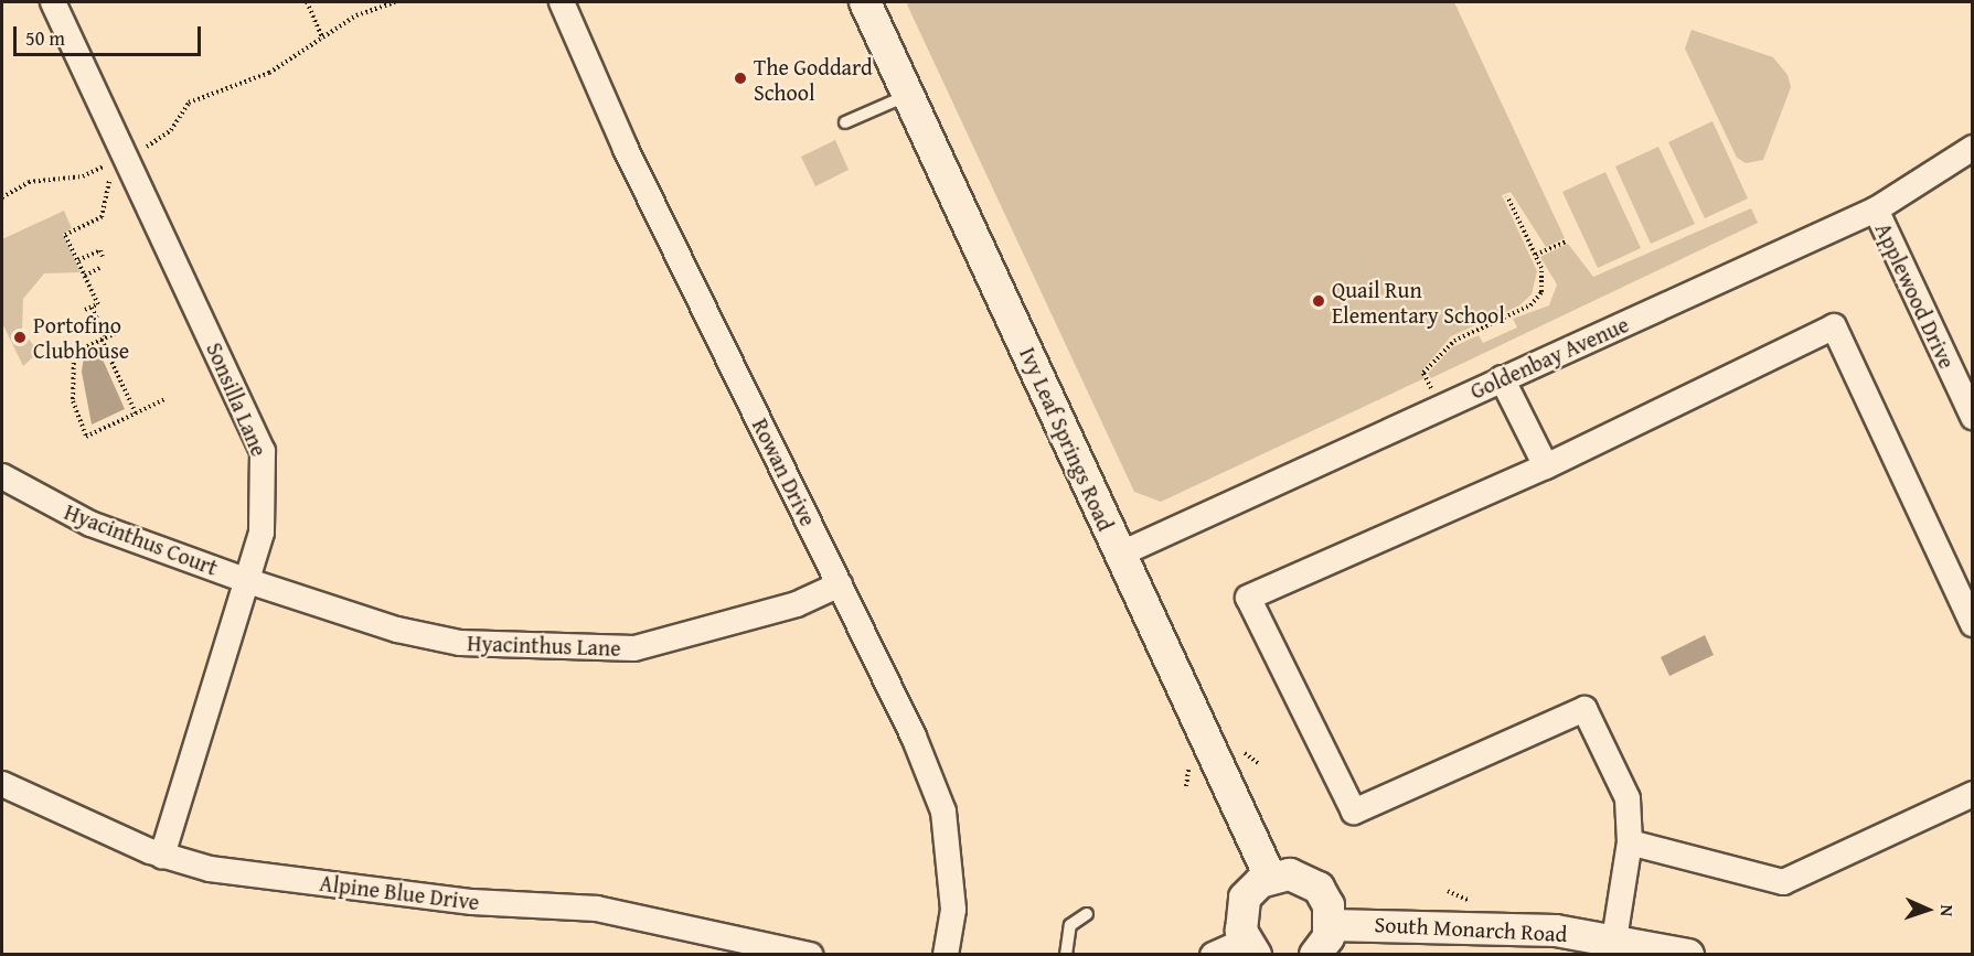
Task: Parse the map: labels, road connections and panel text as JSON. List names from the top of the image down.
{
  "streets": {
    "street": [
      "Applewood Drive",
      "Goldenbay Avenue",
      "Sonsilla Lane",
      "Ivy Leaf Springs Road",
      "Rowan Drive",
      "Hyacinthus Court",
      "Hyacinthus Lane",
      "Alpine Blue Drive",
      "South Monarch Road"
    ]
  },
  "crossings": [
    ["Applewood Drive", "Goldenbay Avenue"],
    ["Goldenbay Avenue", "Ivy Leaf Springs Road"],
    ["Sonsilla Lane", "Hyacinthus Court"],
    ["Sonsilla Lane", "Hyacinthus Lane"],
    ["Sonsilla Lane", "Alpine Blue Drive"],
    ["Rowan Drive", "Hyacinthus Lane"],
    ["Hyacinthus Court", "Hyacinthus Lane"]
  ],
  "places": ["The Goddard School", "Quail Run Elementary School", "Portofino Clubhouse"],
  "scale_bar": "50 m",
  "north": "right"
}
